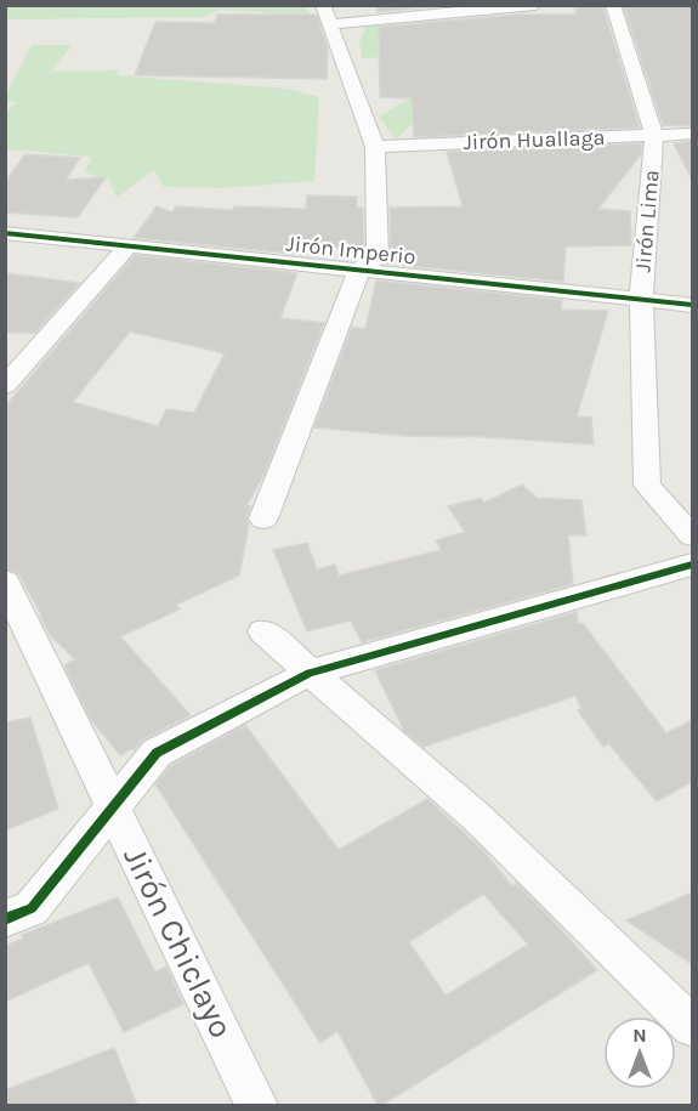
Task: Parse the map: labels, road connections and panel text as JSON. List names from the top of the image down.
{
  "streets": {
    "street": [
      "Jirón Huallaga",
      "Jirón Lima",
      "Jirón Imperio",
      "Jirón Chiclayo"
    ]
  },
  "crossings": [
    ["Jirón Huallaga", "Jirón Lima"],
    ["Jirón Lima", "Jirón Imperio"]
  ],
  "north": "top"
}
